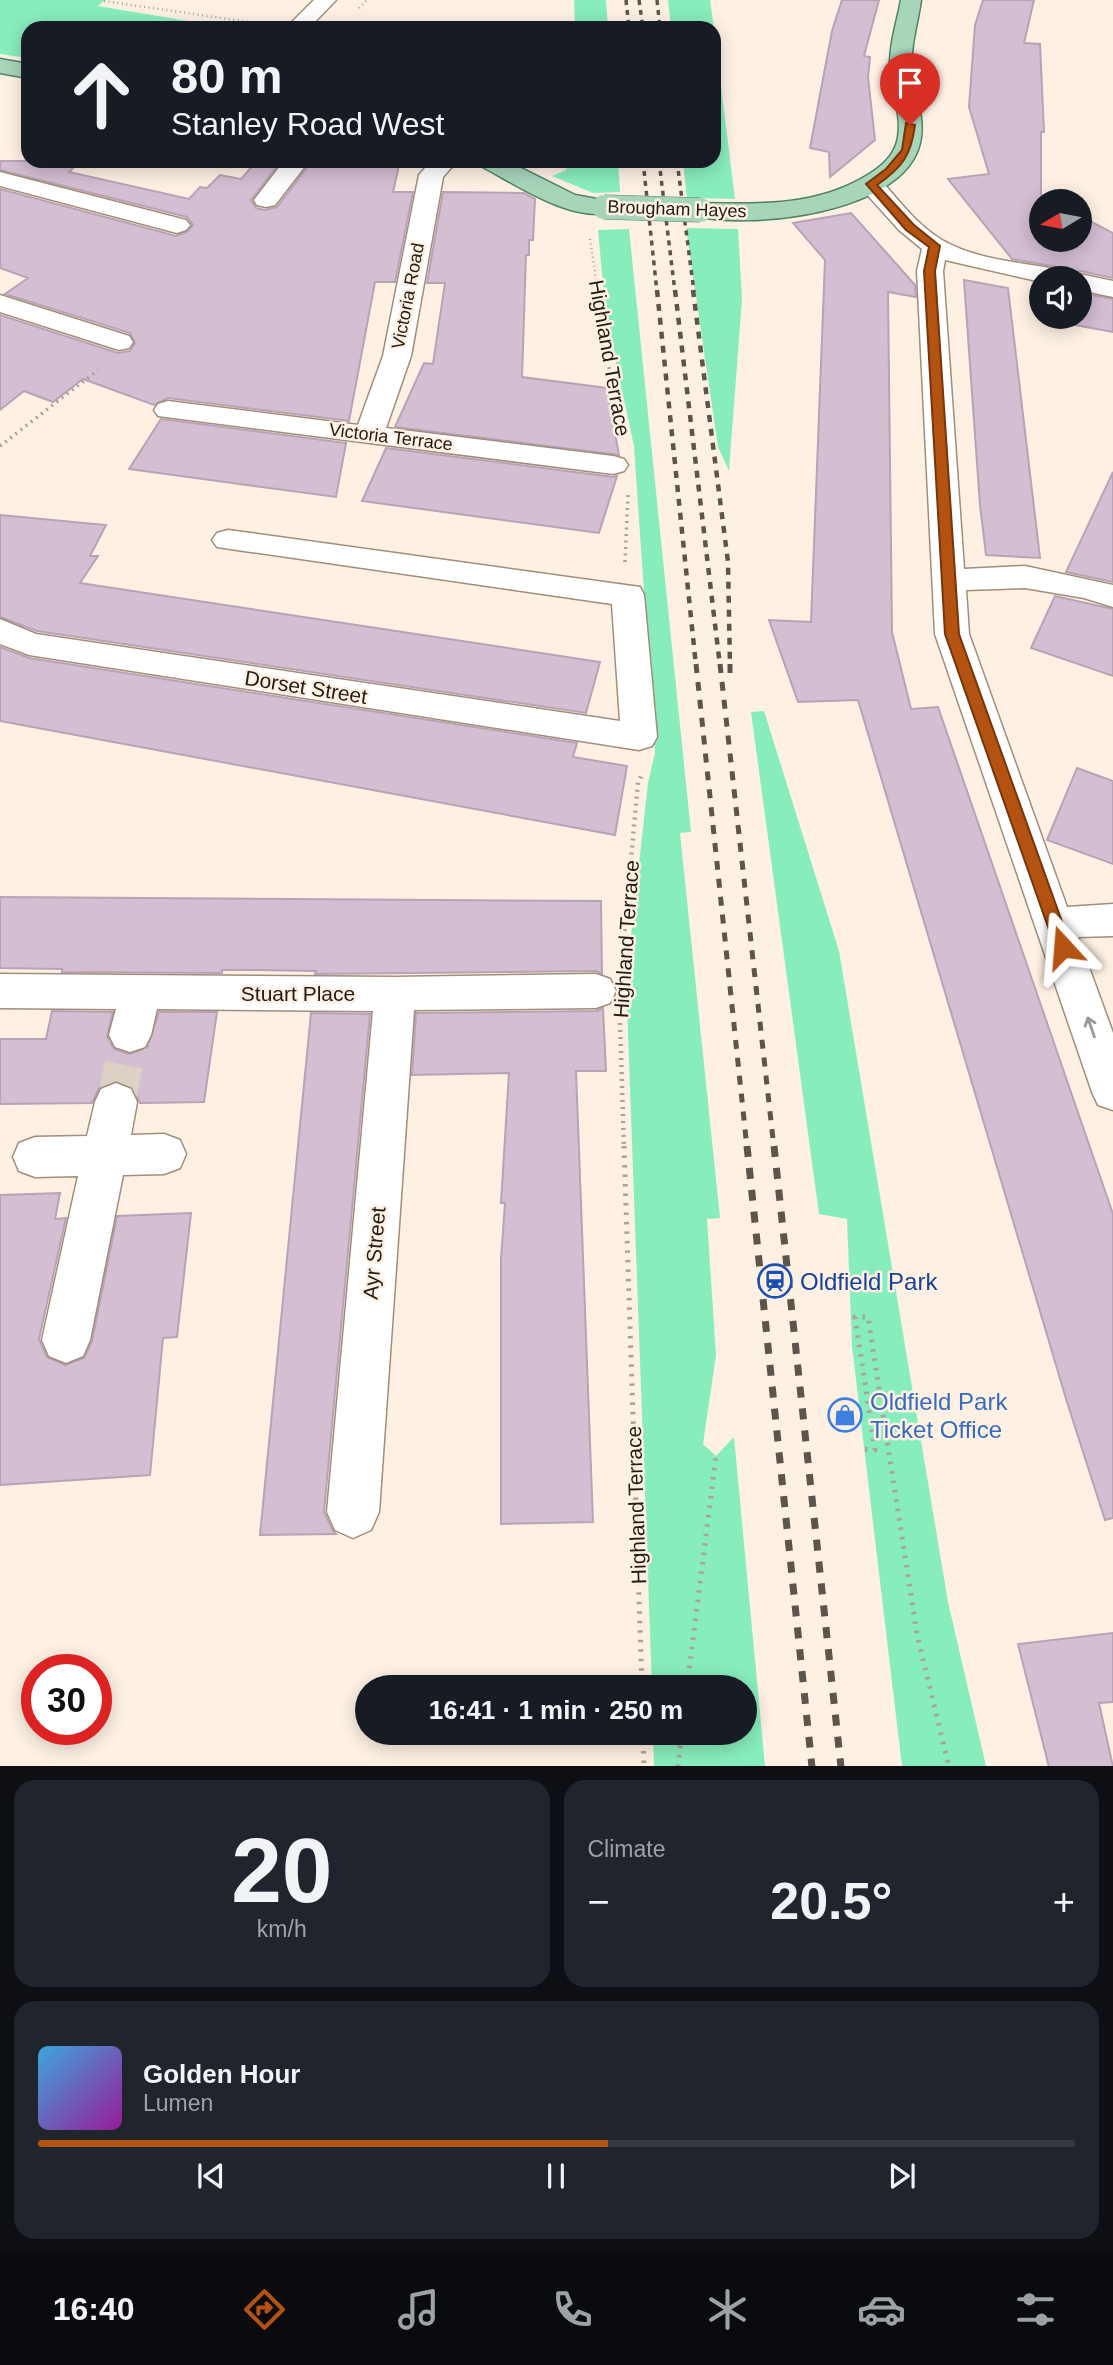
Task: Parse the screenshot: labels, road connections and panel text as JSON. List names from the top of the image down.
{
  "streets": {
    "main road": ["Brougham Hayes"],
    "street": [
      "Victoria Road",
      "Victoria Terrace",
      "Dorset Street",
      "Stuart Place",
      "Ayr Street"
    ],
    "path": ["Highland Terrace"]
  },
  "crossings": [
    ["Victoria Road", "Victoria Terrace"],
    ["Highland Terrace", "Victoria Terrace"],
    ["Highland Terrace", "Dorset Street"],
    ["Highland Terrace", "Stuart Place"],
    ["Stuart Place", "Ayr Street"]
  ],
  "places": {
    "station": ["Oldfield Park"],
    "shop": ["Oldfield Park Ticket Office"]
  },
  "north": "left",
  "page": {
    "turn": ["80 m", "Stanley Road West"],
    "limit": "30",
    "trip": "16:41 · 1 min · 250 m",
    "tile": [
      ["20", "km/h"],
      "Climate"
    ],
    "heat": ["−", "20.5°", "+"],
    "song": ["Golden Hour", "Lumen"],
    "tabs": "16:40"
  }
}
